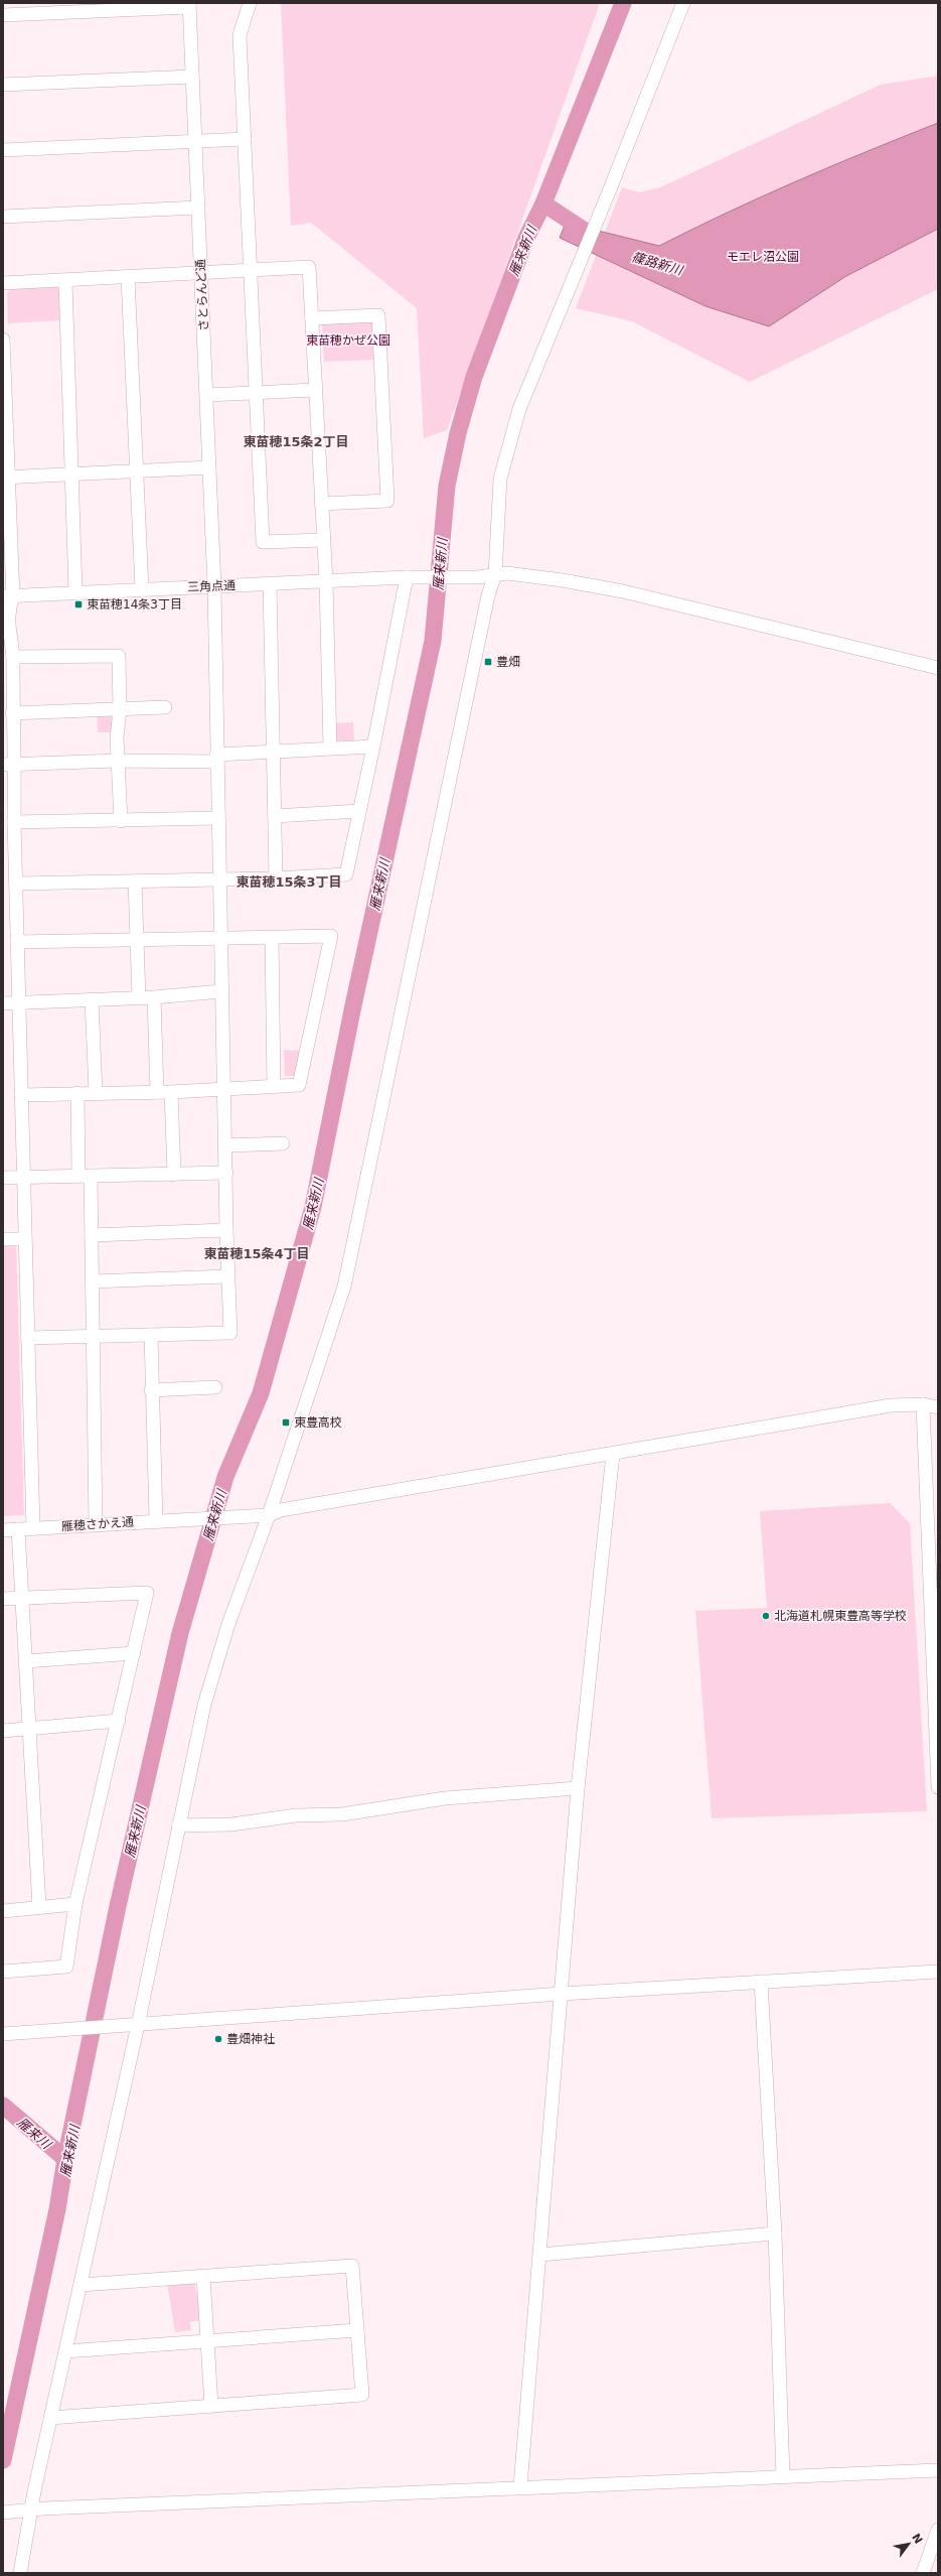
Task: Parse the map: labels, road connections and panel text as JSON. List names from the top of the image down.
{
  "streets": {
    "street": ["さとらんど通", "三角点通", "雁穂さかえ通"]
  },
  "crossings": [
    ["さとらんど通", "三角点通"]
  ],
  "districts": ["東苗穂15条2丁目", "東苗穂15条3丁目", "東苗穂15条4丁目"],
  "water": ["雁来新川", "篠路新川", "雁来川"],
  "parks": ["モエレ沼公園", "東苗穂かぜ公園"],
  "places": {
    "transit": ["東苗穂14条3丁目", "豊畑", "東豊高校"],
    "other": ["北海道札幌東豊高等学校", "豊畑神社"]
  },
  "north": "top right"
}
